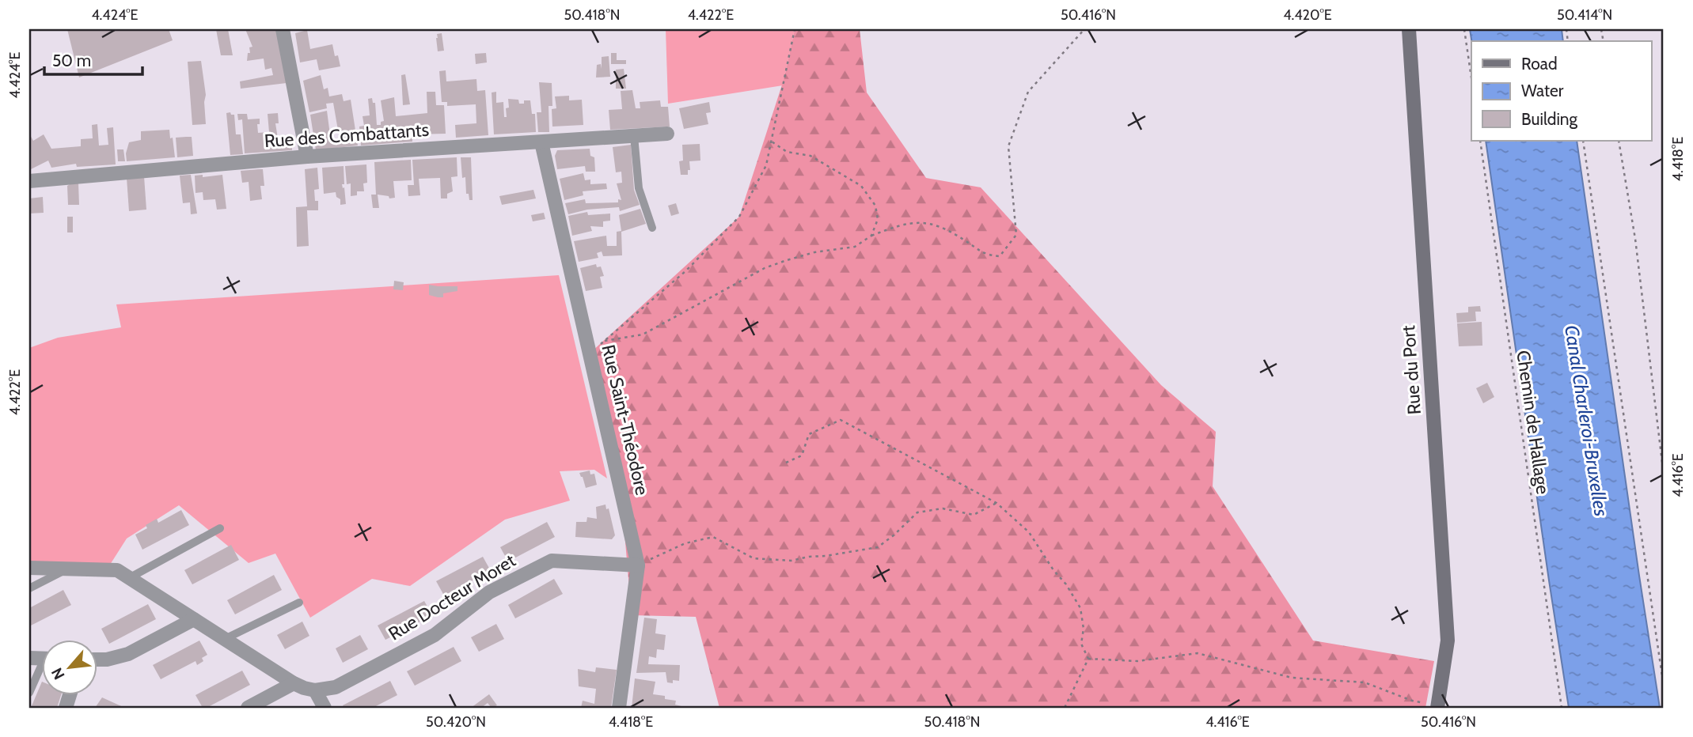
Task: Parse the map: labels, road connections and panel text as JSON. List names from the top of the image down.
{
  "streets": {
    "main road": ["Rue du Port"],
    "street": ["Rue des Combattants", "Rue Saint-Théodore", "Rue Docteur Moret"],
    "path": ["Chemin de Hallage"]
  },
  "crossings": [
    ["Rue des Combattants", "Rue Saint-Théodore"],
    ["Rue Saint-Théodore", "Rue Docteur Moret"]
  ],
  "water": ["Canal Charleroi-Bruxelles"],
  "legend": ["Road", "Water", "Building"],
  "scale_bar": "50 m",
  "north": "bottom left",
  "coordinates": [
    "4.424°E",
    "50.418°N",
    "4.422°E",
    "50.416°N",
    "4.420°E",
    "50.414°N",
    "4.418°E",
    "4.416°E",
    "50.420°N"
  ]
}
